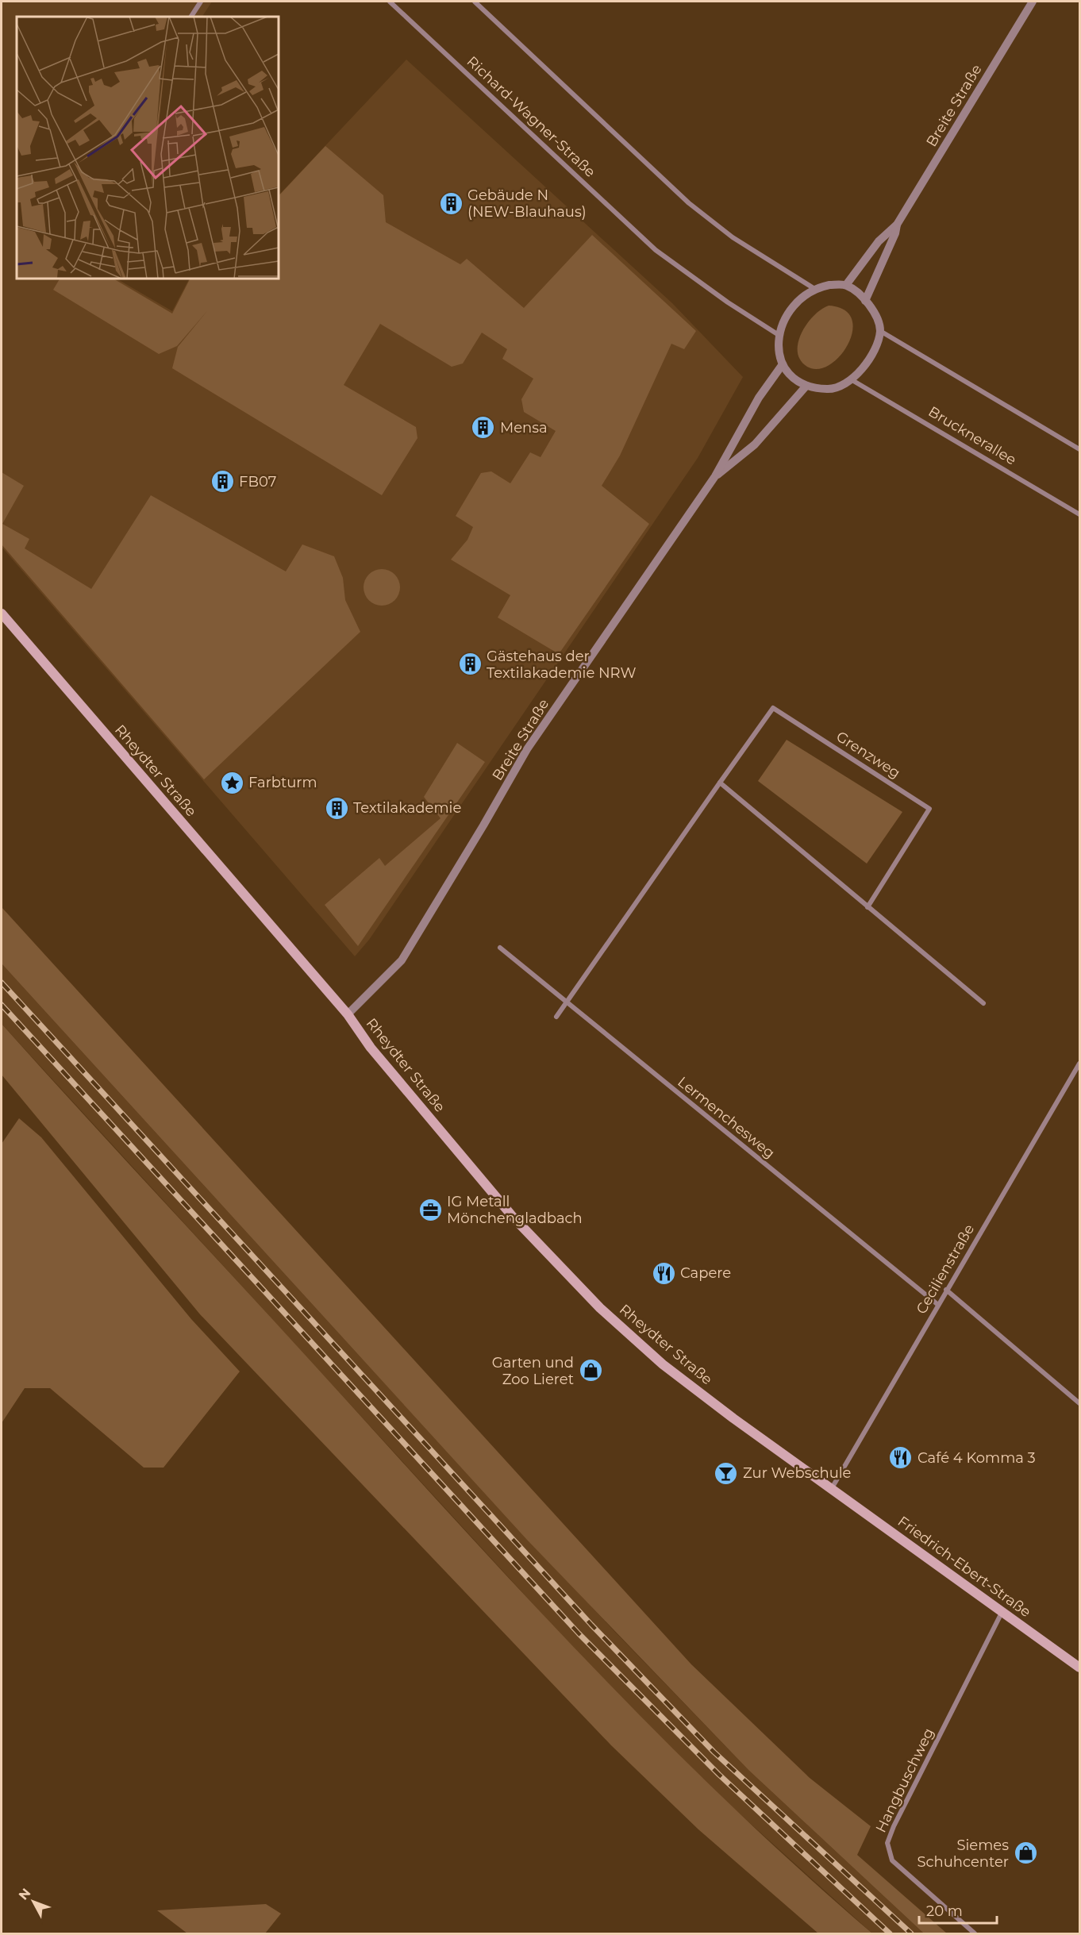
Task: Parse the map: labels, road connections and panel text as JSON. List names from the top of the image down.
{
  "streets": {
    "main road": ["Rheydter Straße", "Friedrich-Ebert-Straße"],
    "street": [
      "Breite Straße",
      "Richard-Wagner-Straße",
      "Brucknerallee",
      "Grenzweg",
      "Lermenchesweg",
      "Cecilienstraße",
      "Hangbuschweg"
    ]
  },
  "crossings": [
    ["Breite Straße", "Richard-Wagner-Straße"],
    ["Breite Straße", "Brucknerallee"],
    ["Breite Straße", "Rheydter Straße"],
    ["Richard-Wagner-Straße", "Brucknerallee"],
    ["Grenzweg", "Lermenchesweg"],
    ["Rheydter Straße", "Cecilienstraße"],
    ["Rheydter Straße", "Friedrich-Ebert-Straße"],
    ["Lermenchesweg", "Cecilienstraße"],
    ["Cecilienstraße", "Friedrich-Ebert-Straße"],
    ["Friedrich-Ebert-Straße", "Hangbuschweg"]
  ],
  "places": {
    "building": [
      "Gebäude N (NEW-Blauhaus)",
      "Mensa",
      "FB07",
      "Gästehaus der Textilakademie NRW",
      "Textilakademie"
    ],
    "place": ["Farbturm"],
    "office": ["IG Metall Mönchengladbach"],
    "restaurant": ["Capere", "Café 4 Komma 3"],
    "shop": ["Garten und Zoo Lieret", "Siemes Schuhcenter"],
    "bar": ["Zur Webschule"]
  },
  "scale_bar": "20 m",
  "north": "top left"
}
